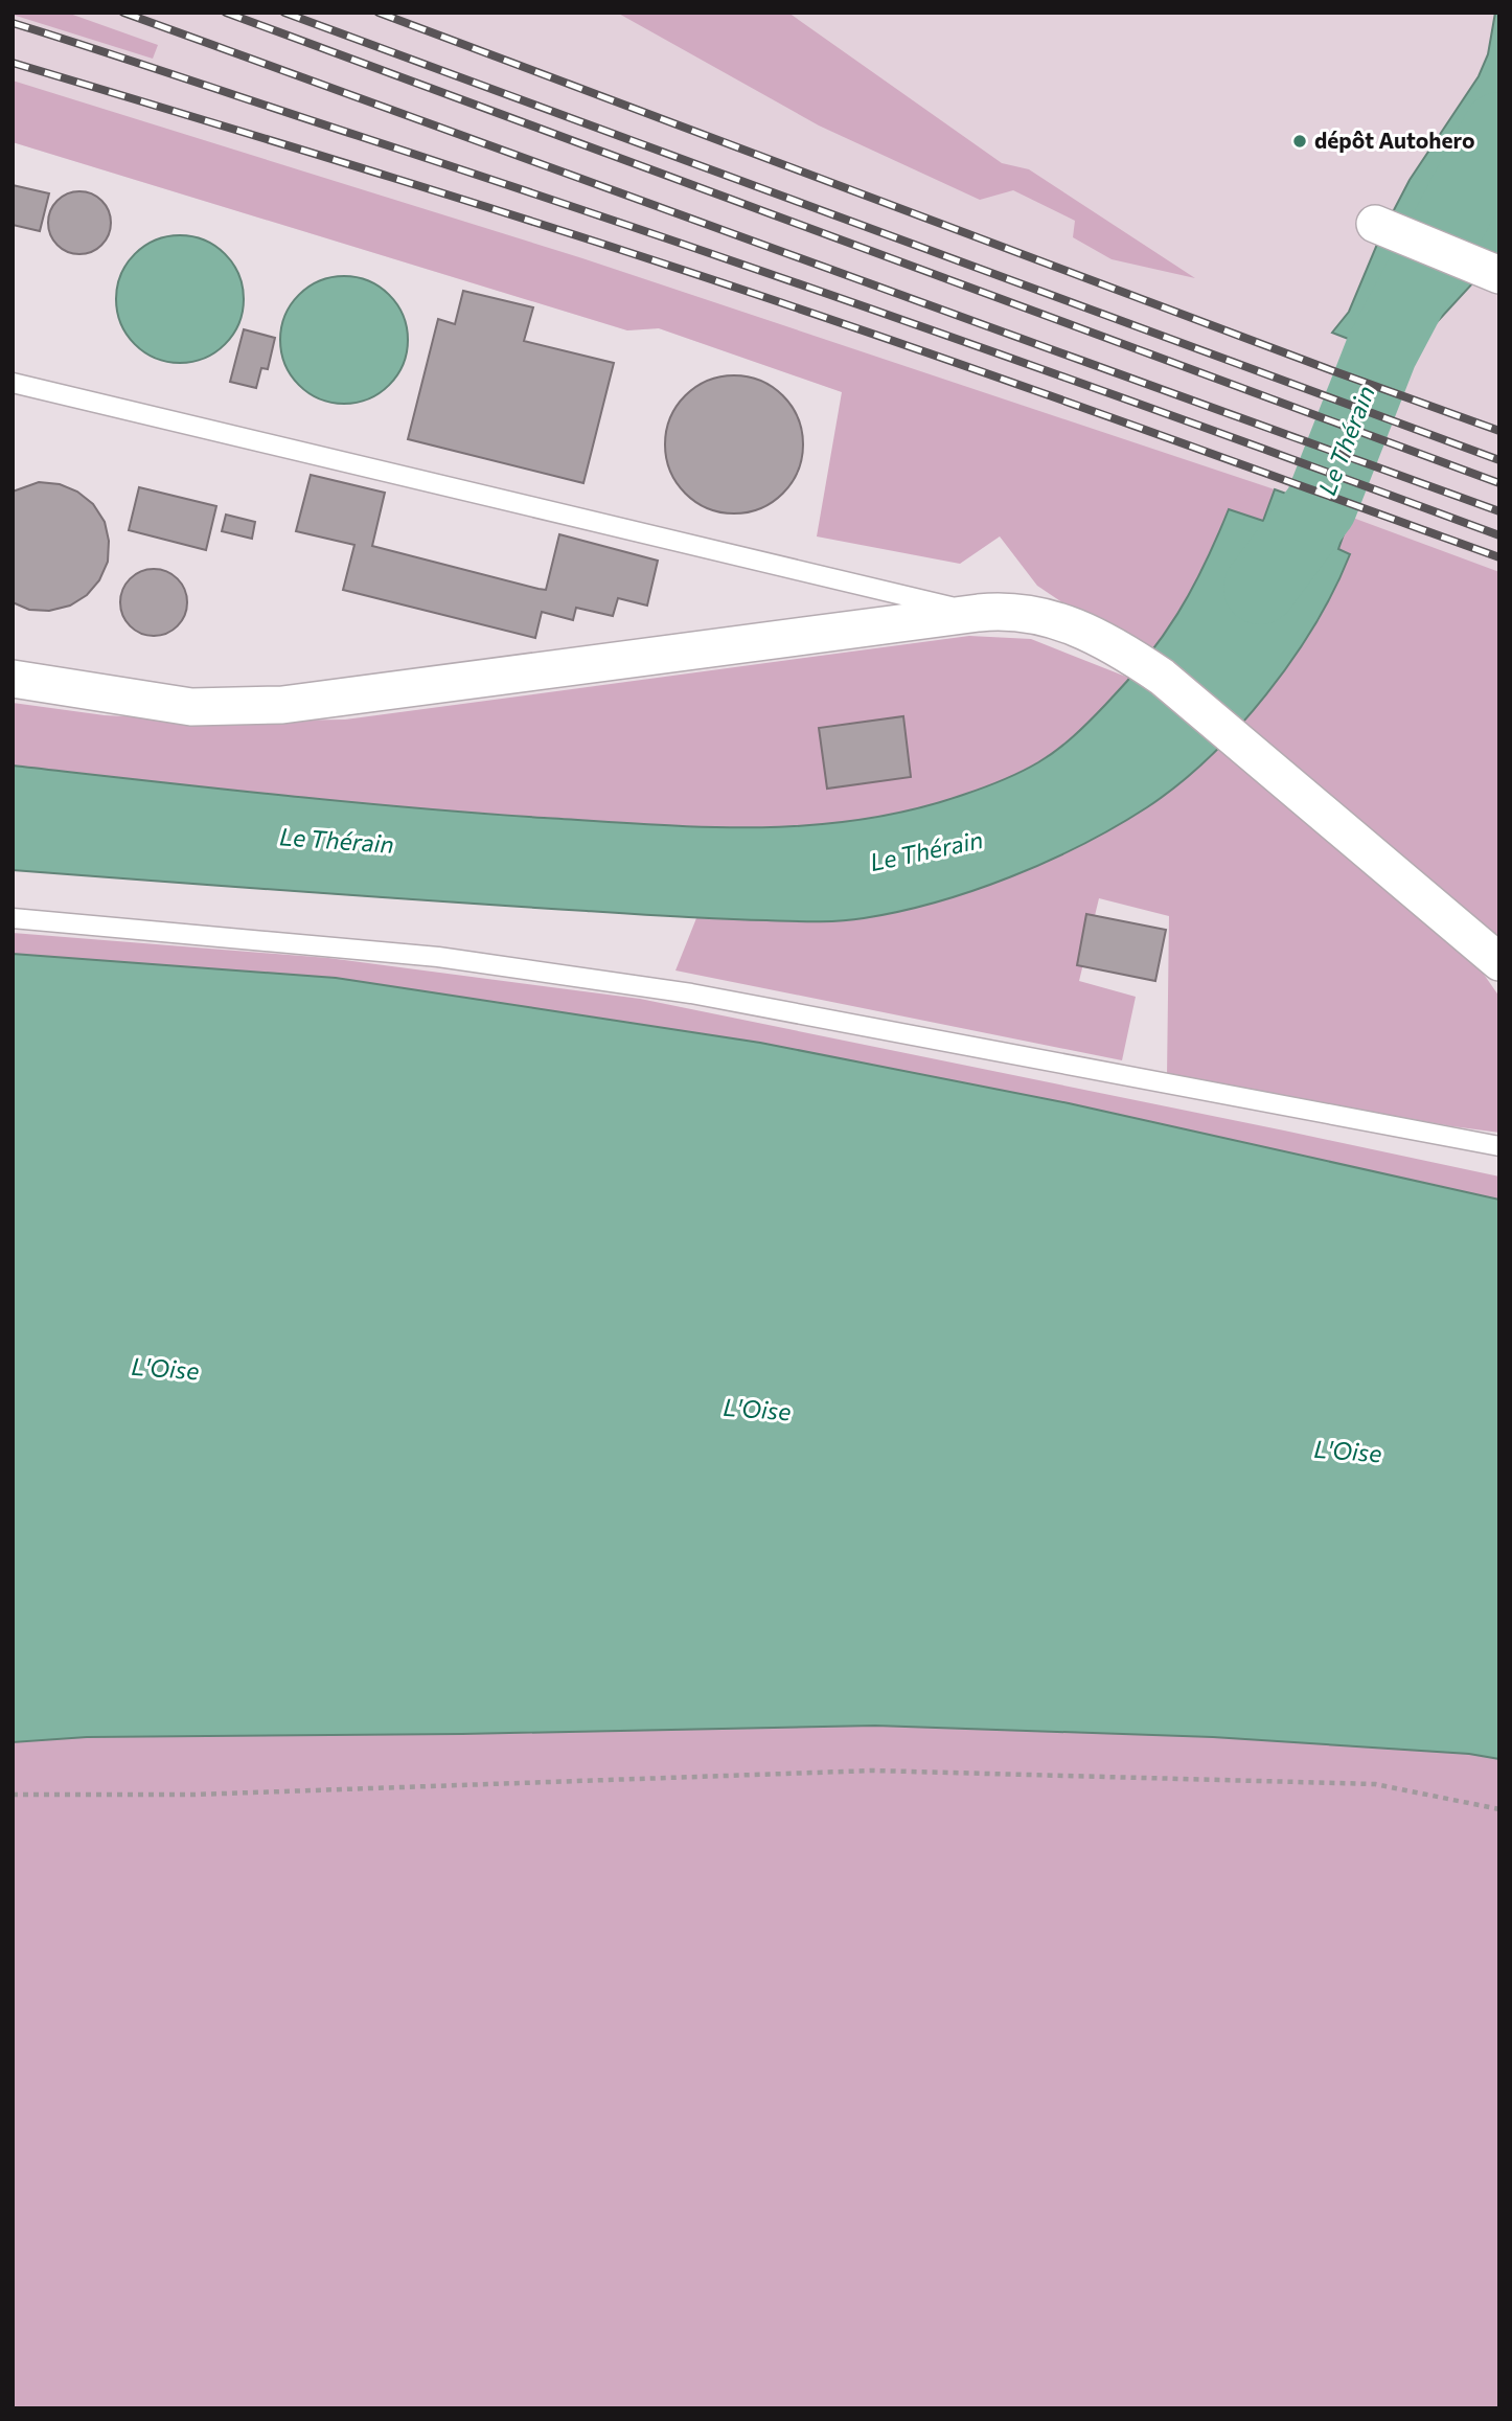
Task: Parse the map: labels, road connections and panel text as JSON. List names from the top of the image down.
{
  "water": ["Le Thérain", "L'Oise"],
  "places": ["dépôt Autohero"]
}
